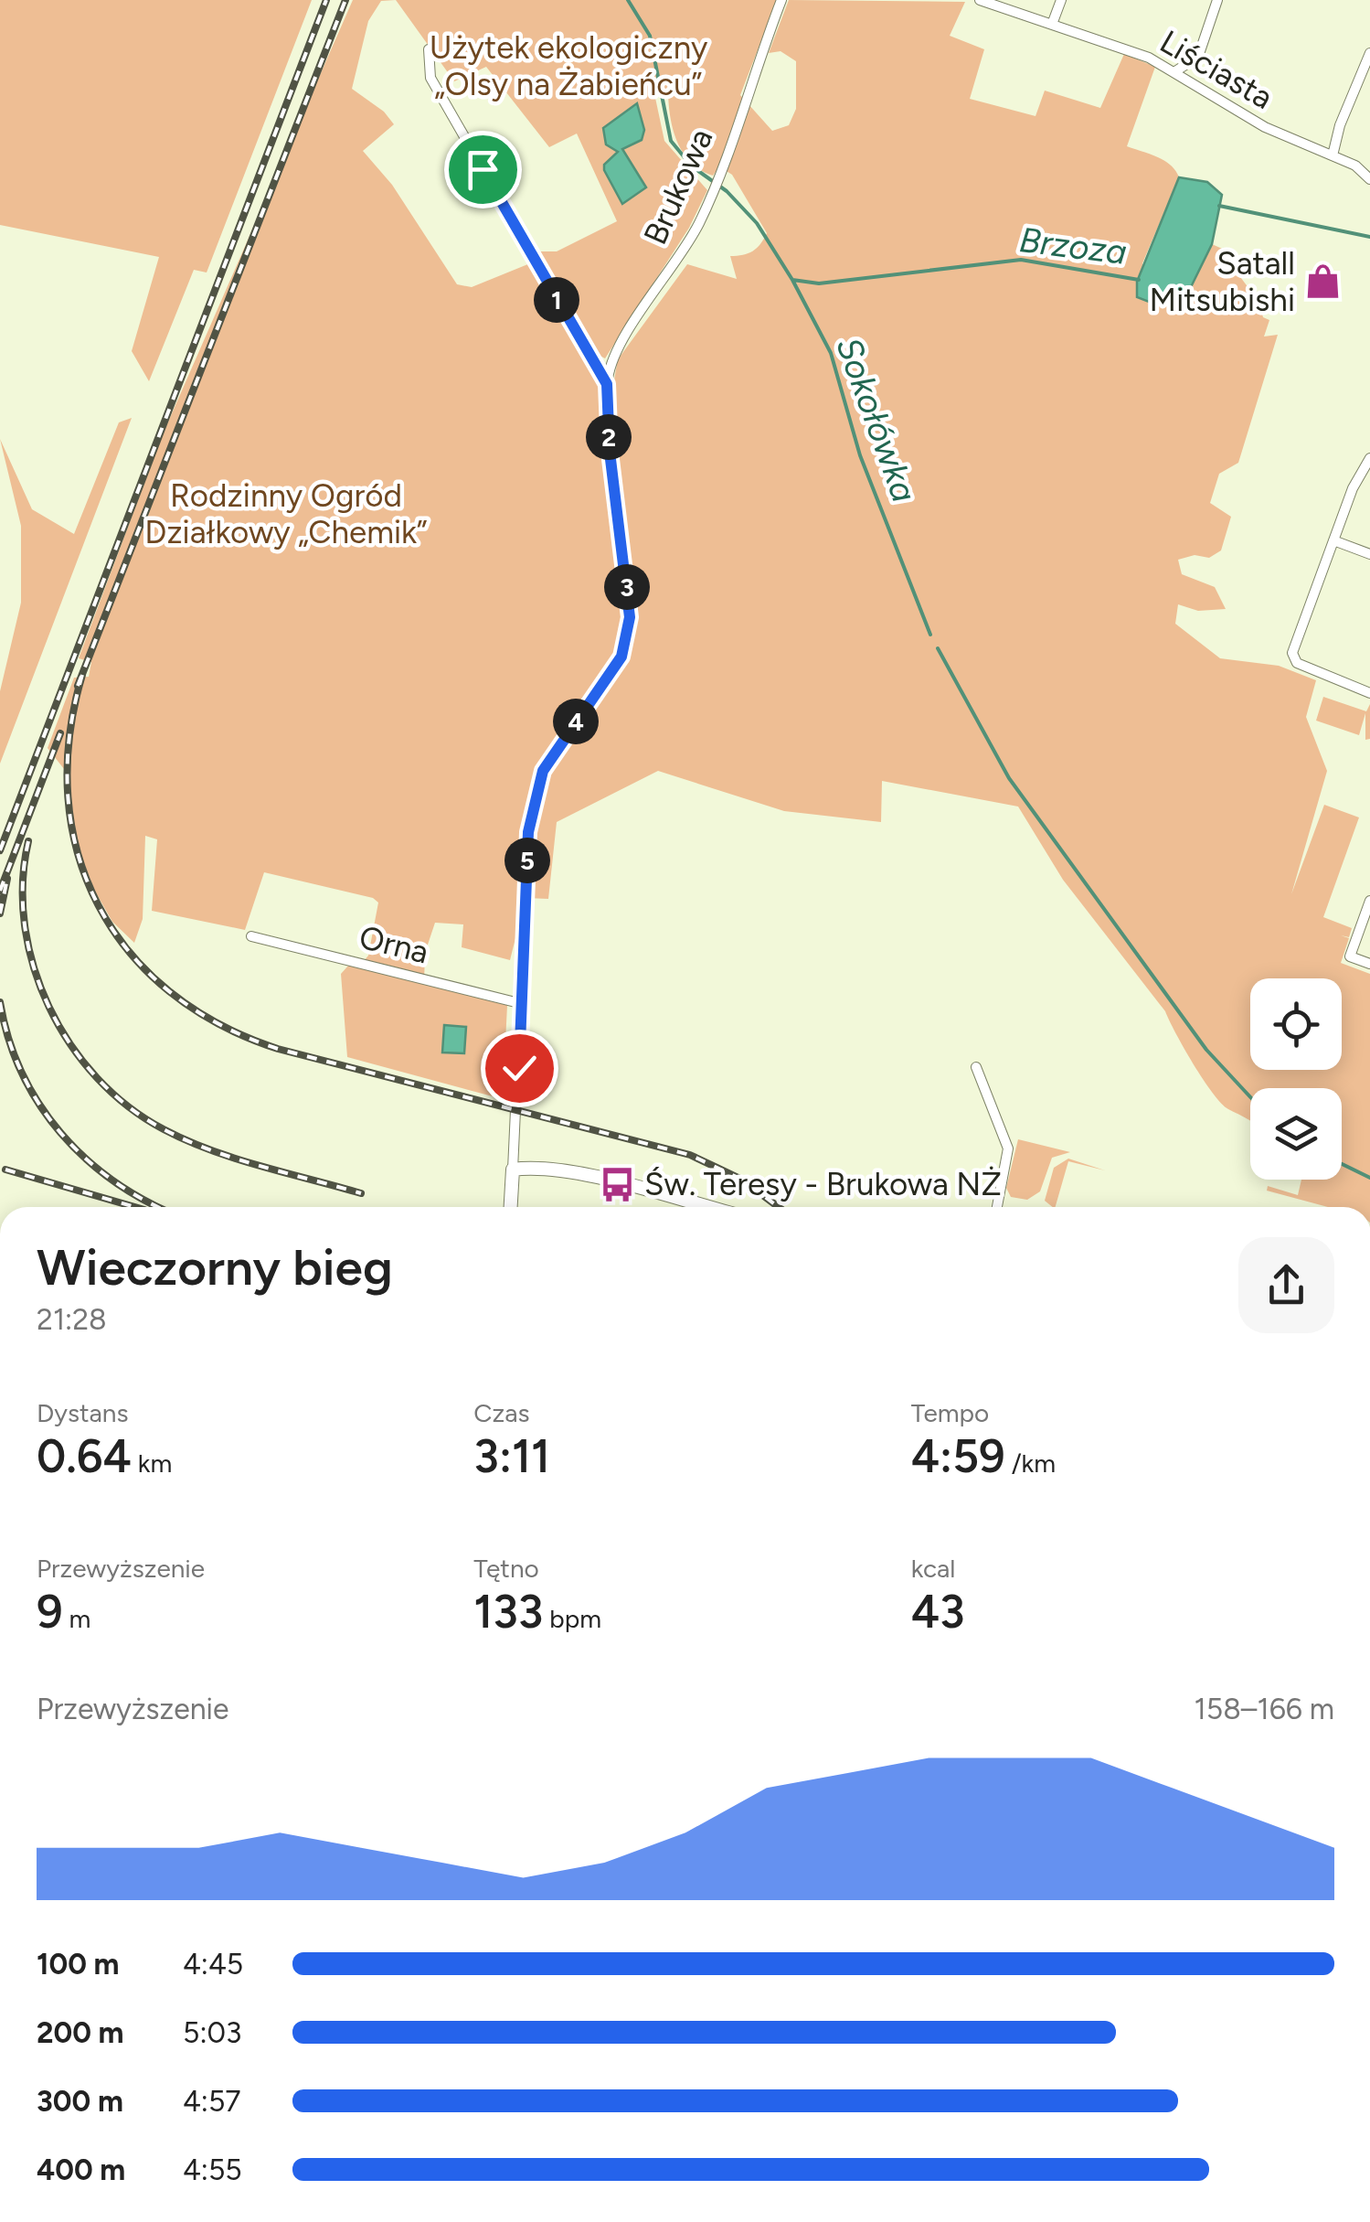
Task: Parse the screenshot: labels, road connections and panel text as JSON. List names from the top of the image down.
{
  "streets": {
    "street": ["Liściasta", "Brukowa", "Orna"]
  },
  "crossings": [
    ["Brukowa", "Orna"]
  ],
  "water": ["Brzoza", "Sokołówka"],
  "parks": ["Użytek ekologiczny „Olsy na Żabieńcu”", "Rodzinny Ogród Działkowy „Chemik”"],
  "places": {
    "shop": ["Satall Mitsubishi"],
    "bus stop": ["Św. Teresy - Brukowa NŻ"]
  },
  "page": {
    "pins": [
      "1",
      "2",
      "3",
      "4",
      "5"
    ],
    "heading": ["Wieczorny bieg", "21:28"],
    "stats": [
      ["Dystans", "0.64 km"],
      ["Czas", "3:11"],
      ["Tempo", "4:59 /km"],
      ["Przewyższenie", "9 m"],
      ["Tętno", "133 bpm"],
      ["kcal", "43"]
    ],
    "chart": ["Przewyższenie", "158–166 m"],
    "list": [
      {
        "name": "100 m",
        "note": "4:45"
      },
      {
        "name": "200 m",
        "note": "5:03"
      },
      {
        "name": "300 m",
        "note": "4:57"
      },
      {
        "name": "400 m",
        "note": "4:55"
      }
    ]
  }
}
